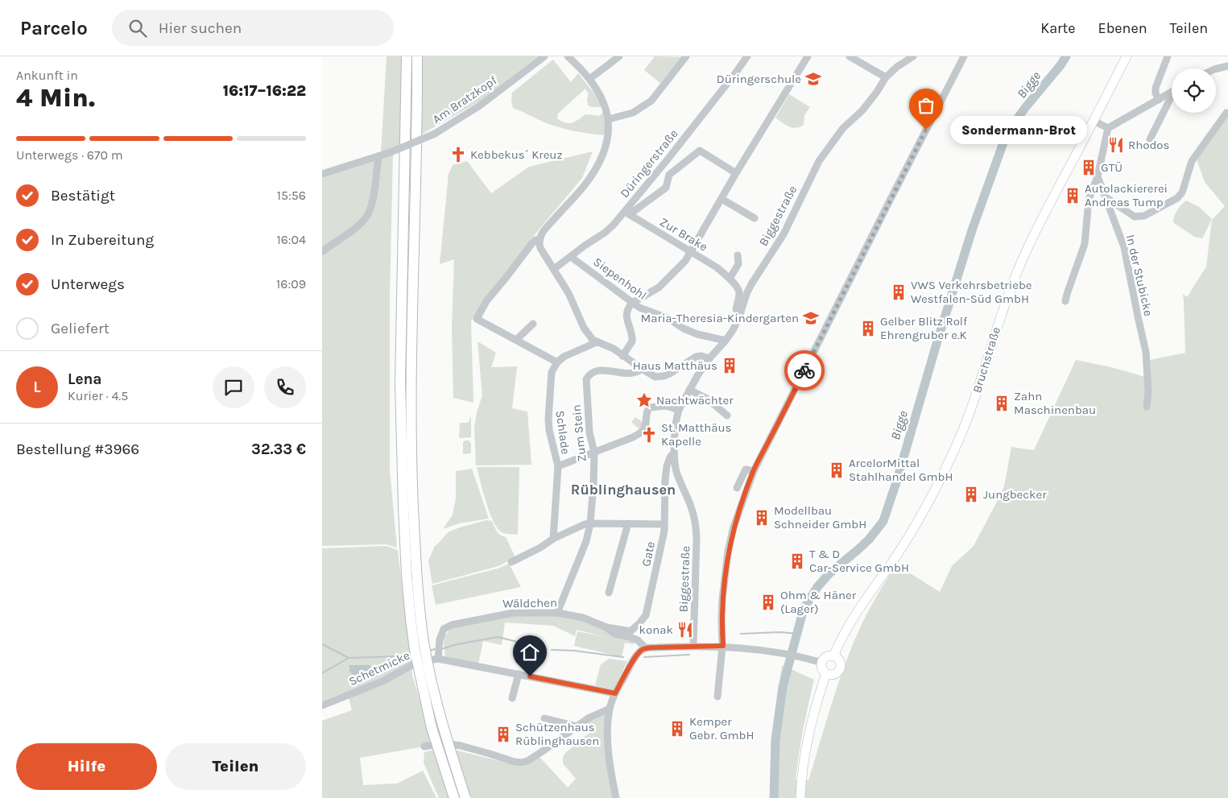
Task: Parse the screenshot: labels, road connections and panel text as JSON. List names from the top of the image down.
{
  "streets": {
    "main road": ["Bruchstraße"],
    "street": [
      "Am Bratzkopf",
      "Düringerstraße",
      "Biggestraße",
      "Zur Brake",
      "In der Stubicke",
      "Siepenhohl",
      "Schlade",
      "Zum Stein",
      "Gate",
      "Wäldchen",
      "Schetmicke"
    ]
  },
  "crossings": [
    ["Düringerstraße", "Zur Brake"],
    ["Düringerstraße", "Siepenhohl"],
    ["Biggestraße", "Zur Brake"],
    ["Biggestraße", "Siepenhohl"],
    ["Biggestraße", "Gate"],
    ["Zum Stein", "Wäldchen"],
    ["Gate", "Wäldchen"],
    ["Wäldchen", "Schetmicke"]
  ],
  "districts": ["Rüblinghausen"],
  "water": ["Bigge"],
  "places": {
    "school or university": ["Düringerschule", "Maria-Theresia-Kindergarten"],
    "other": ["Sondermann-Brot"],
    "restaurant": ["Rhodos", "konak"],
    "church": ["Kebbekus´ Kreuz", "St. Matthäus Kapelle"],
    "building": [
      "GTÜ",
      "Autolackiererei Andreas Tump",
      "VWS Verkehrsbetriebe Westfalen-Süd GmbH",
      "Gelber Blitz Rolf Ehrengruber e.K",
      "Haus Matthäus",
      "Zahn Maschinenbau",
      "ArcelorMittal Stahlhandel GmbH",
      "Jungbecker",
      "Modellbau Schneider GmbH",
      "T & D Car-Service GmbH",
      "Ohm & Häner (Lager)",
      "Kemper Gebr. GmbH",
      "Schützenhaus Rüblinghausen"
    ],
    "place": ["Nachtwächter"]
  },
  "page": {
    "header": "Parcelo",
    "search": "Hier suchen",
    "nav": ["Karte", "Ebenen", "Teilen"],
    "heading": ["4 Min.", "Ankunft in", "16:17–16:22"],
    "panel": [
      "Lena",
      "Kurier · 4.5",
      "Bestellung #3966",
      "32.33 €"
    ],
    "bubble": "Sondermann-Brot",
    "bar": "Unterwegs · 670 m",
    "list": [
      ["Bestätigt", "15:56"],
      ["In Zubereitung", "16:04"],
      ["Unterwegs", "16:09"],
      "Geliefert"
    ],
    "round": "L",
    "buttons": ["Hilfe", "Teilen"]
  }
}
